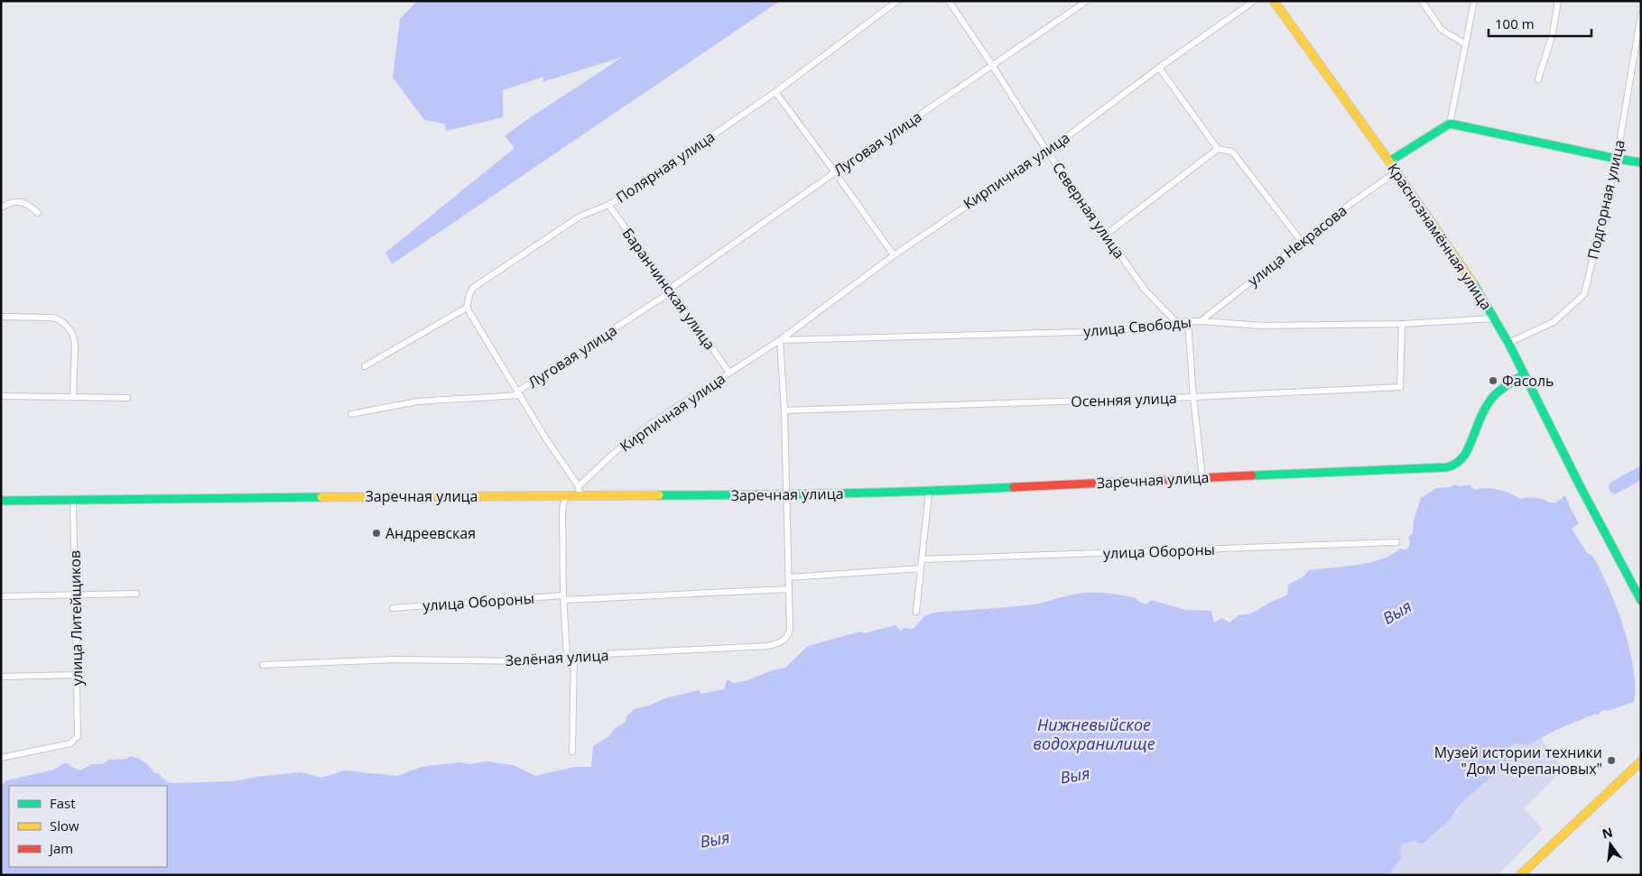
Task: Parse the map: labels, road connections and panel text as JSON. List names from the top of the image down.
{
  "streets": {
    "street": [
      "Луговая улица",
      "Полярная улица",
      "Кирпичная улица",
      "Подгорная улица",
      "Северная улица",
      "Краснознамённая улица",
      "улица Некрасова",
      "Баранчинская улица",
      "улица Свободы",
      "Осенняя улица",
      "Заречная улица",
      "улица Обороны",
      "улица Литейщиков",
      "Зелёная улица"
    ]
  },
  "crossings": [
    ["Луговая улица", "Северная улица"],
    ["Луговая улица", "Баранчинская улица"],
    ["Полярная улица", "Баранчинская улица"],
    ["Кирпичная улица", "Северная улица"],
    ["Кирпичная улица", "Баранчинская улица"],
    ["Кирпичная улица", "улица Свободы"],
    ["Подгорная улица", "Краснознамённая улица"],
    ["Северная улица", "улица Свободы"],
    ["Краснознамённая улица", "улица Некрасова"],
    ["Краснознамённая улица", "улица Свободы"],
    ["Краснознамённая улица", "Заречная улица"],
    ["улица Некрасова", "улица Свободы"],
    ["улица Свободы", "Осенняя улица"],
    ["Заречная улица", "улица Литейщиков"],
    ["улица Обороны", "Зелёная улица"]
  ],
  "water": ["Выя", "Нижневыйское водохранилище"],
  "places": ["Фасоль", "Андреевская", "Музей истории техники \"Дом Черепановых\""],
  "legend": ["Fast", "Slow", "Jam"],
  "scale_bar": "100 m",
  "north": "top"
}
